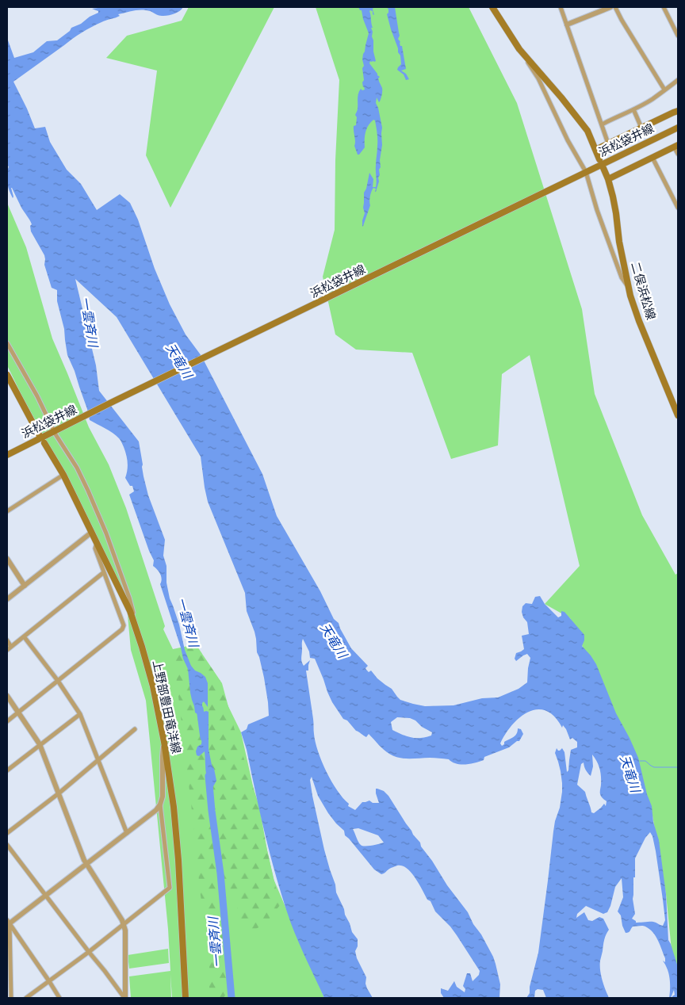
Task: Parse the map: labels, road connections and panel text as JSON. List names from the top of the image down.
{
  "streets": {
    "main road": ["浜松袋井線", "二俣浜松線", "上野部豊田竜洋線"]
  },
  "water": ["一雲斉川", "天竜川"]
}
